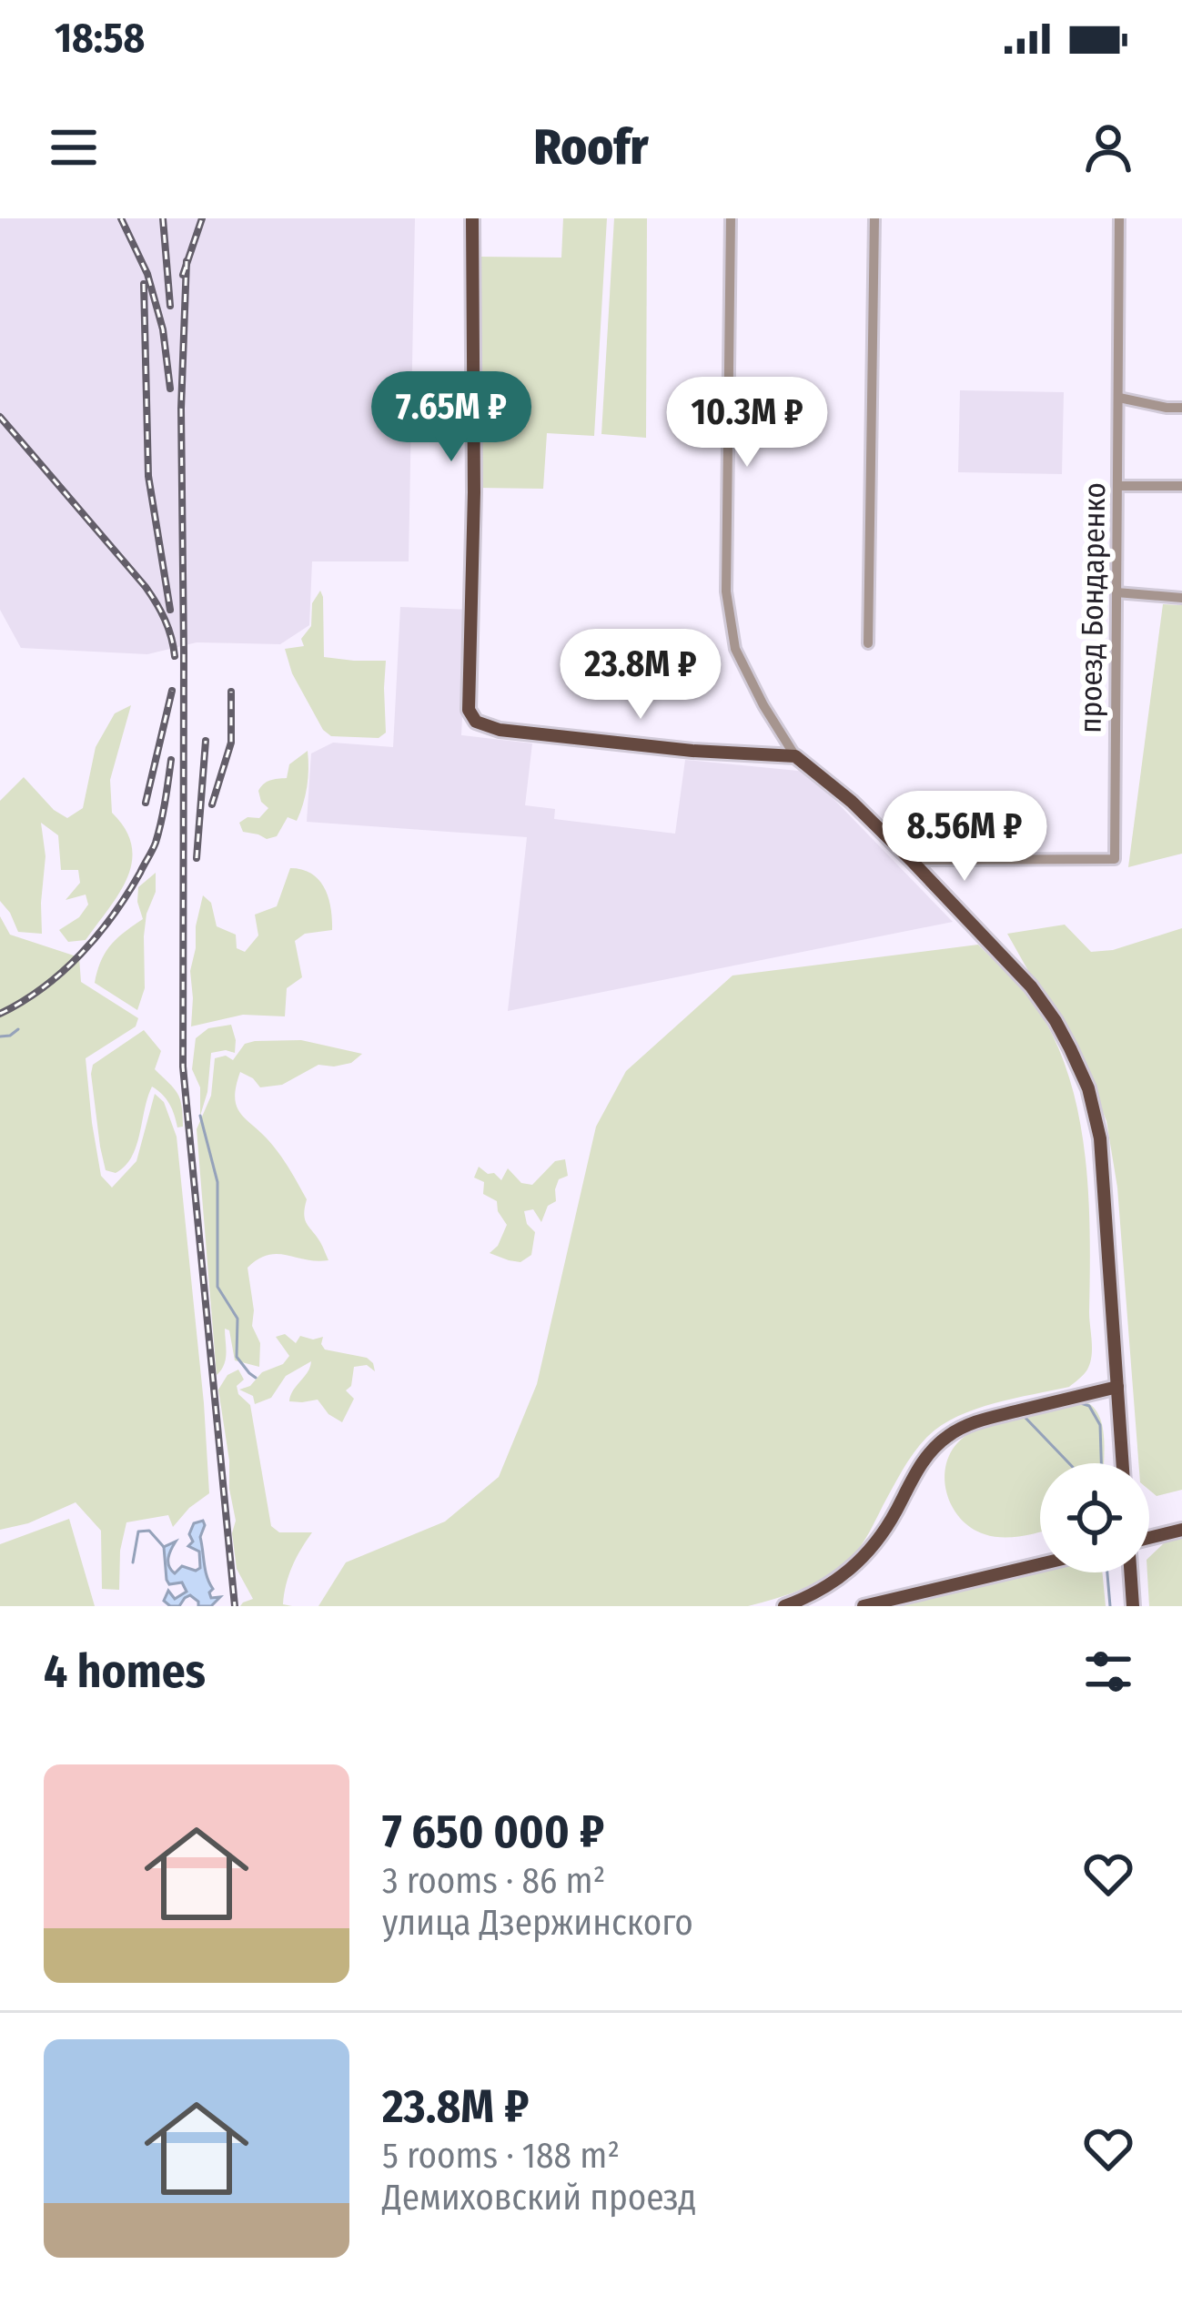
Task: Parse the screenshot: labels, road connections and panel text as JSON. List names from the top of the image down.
{
  "streets": {
    "street": ["проезд Бондаренко"]
  },
  "page": {
    "status": "18:58",
    "header": "Roofr",
    "price": [
      "7.65M ₽",
      "10.3M ₽",
      "23.8M ₽",
      "8.56M ₽"
    ],
    "heading": "4 homes",
    "list": [
      {
        "name": "7 650 000 ₽",
        "note": "3 rooms · 86 m² · улица Дзержинского"
      },
      {
        "name": "23.8M ₽",
        "note": "5 rooms · 188 m² · Демиховский проезд"
      }
    ]
  }
}
